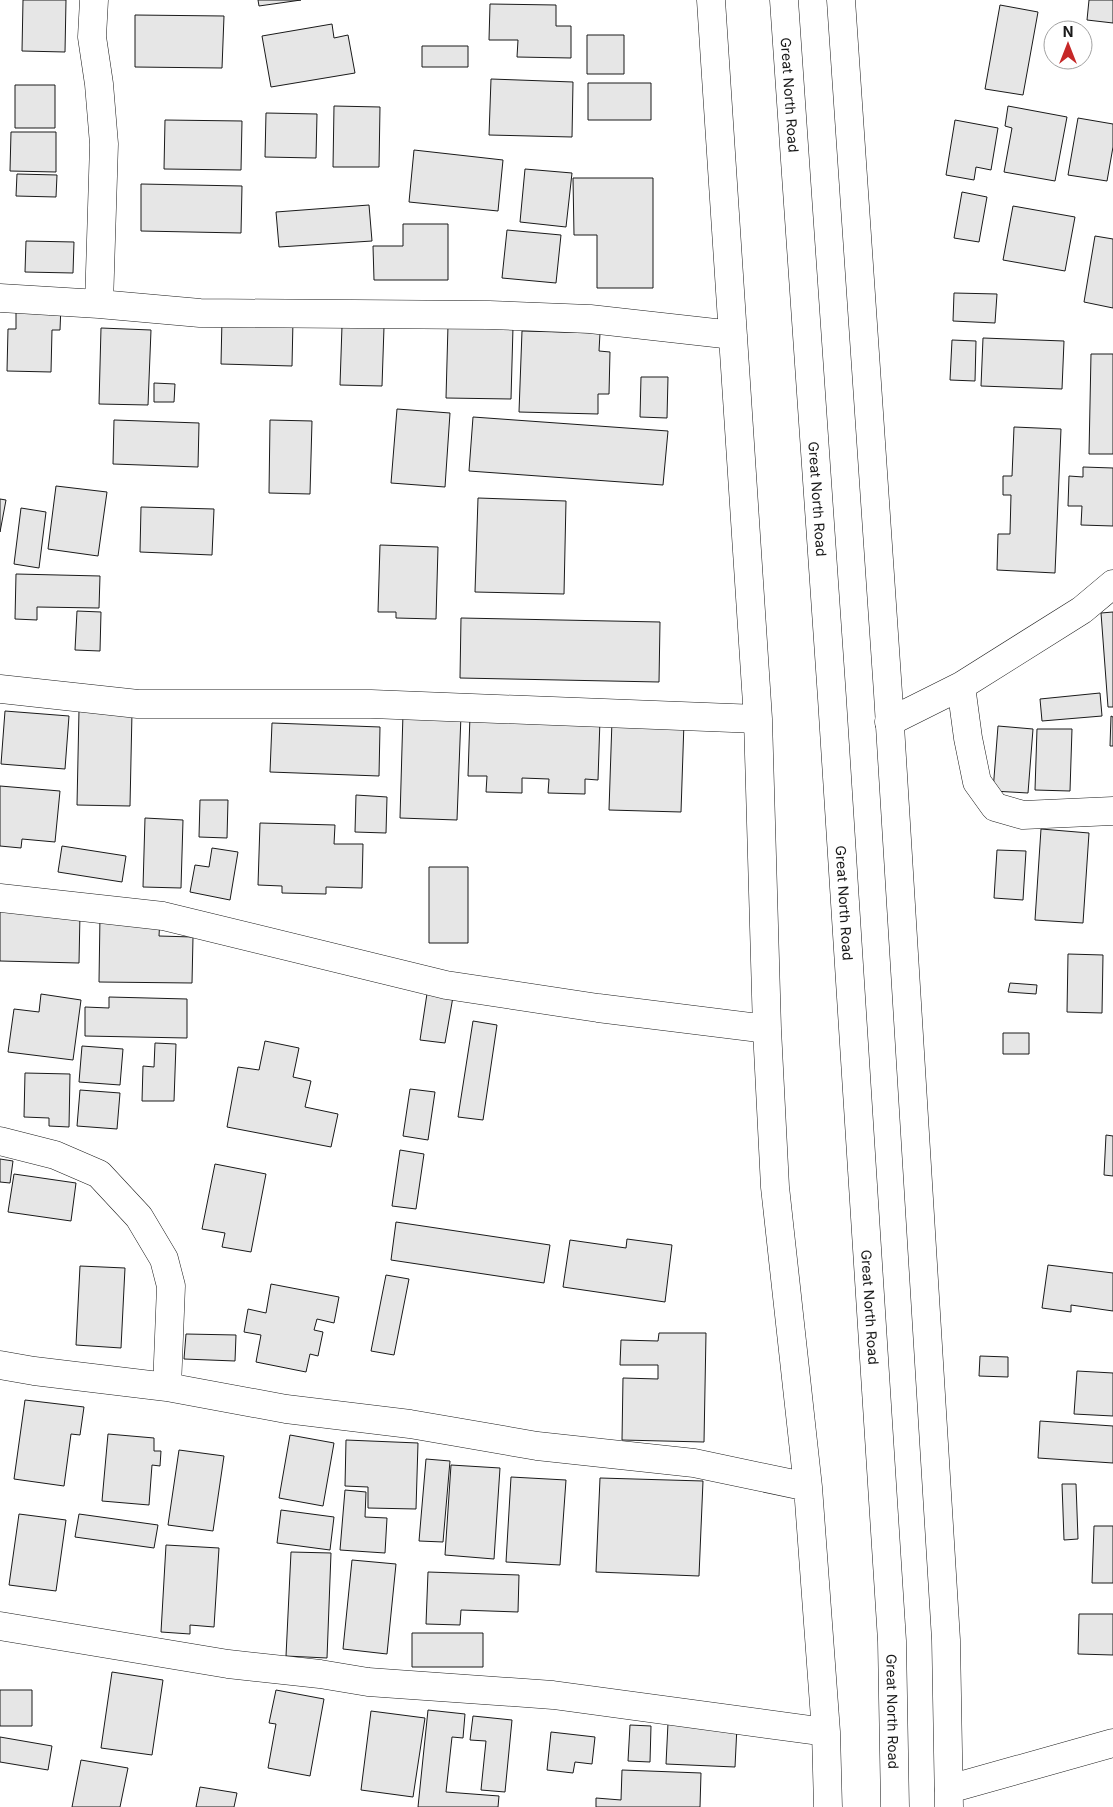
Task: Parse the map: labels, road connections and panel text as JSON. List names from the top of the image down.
{
  "streets": {
    "street": ["Great North Road"]
  },
  "north": "top"
}
